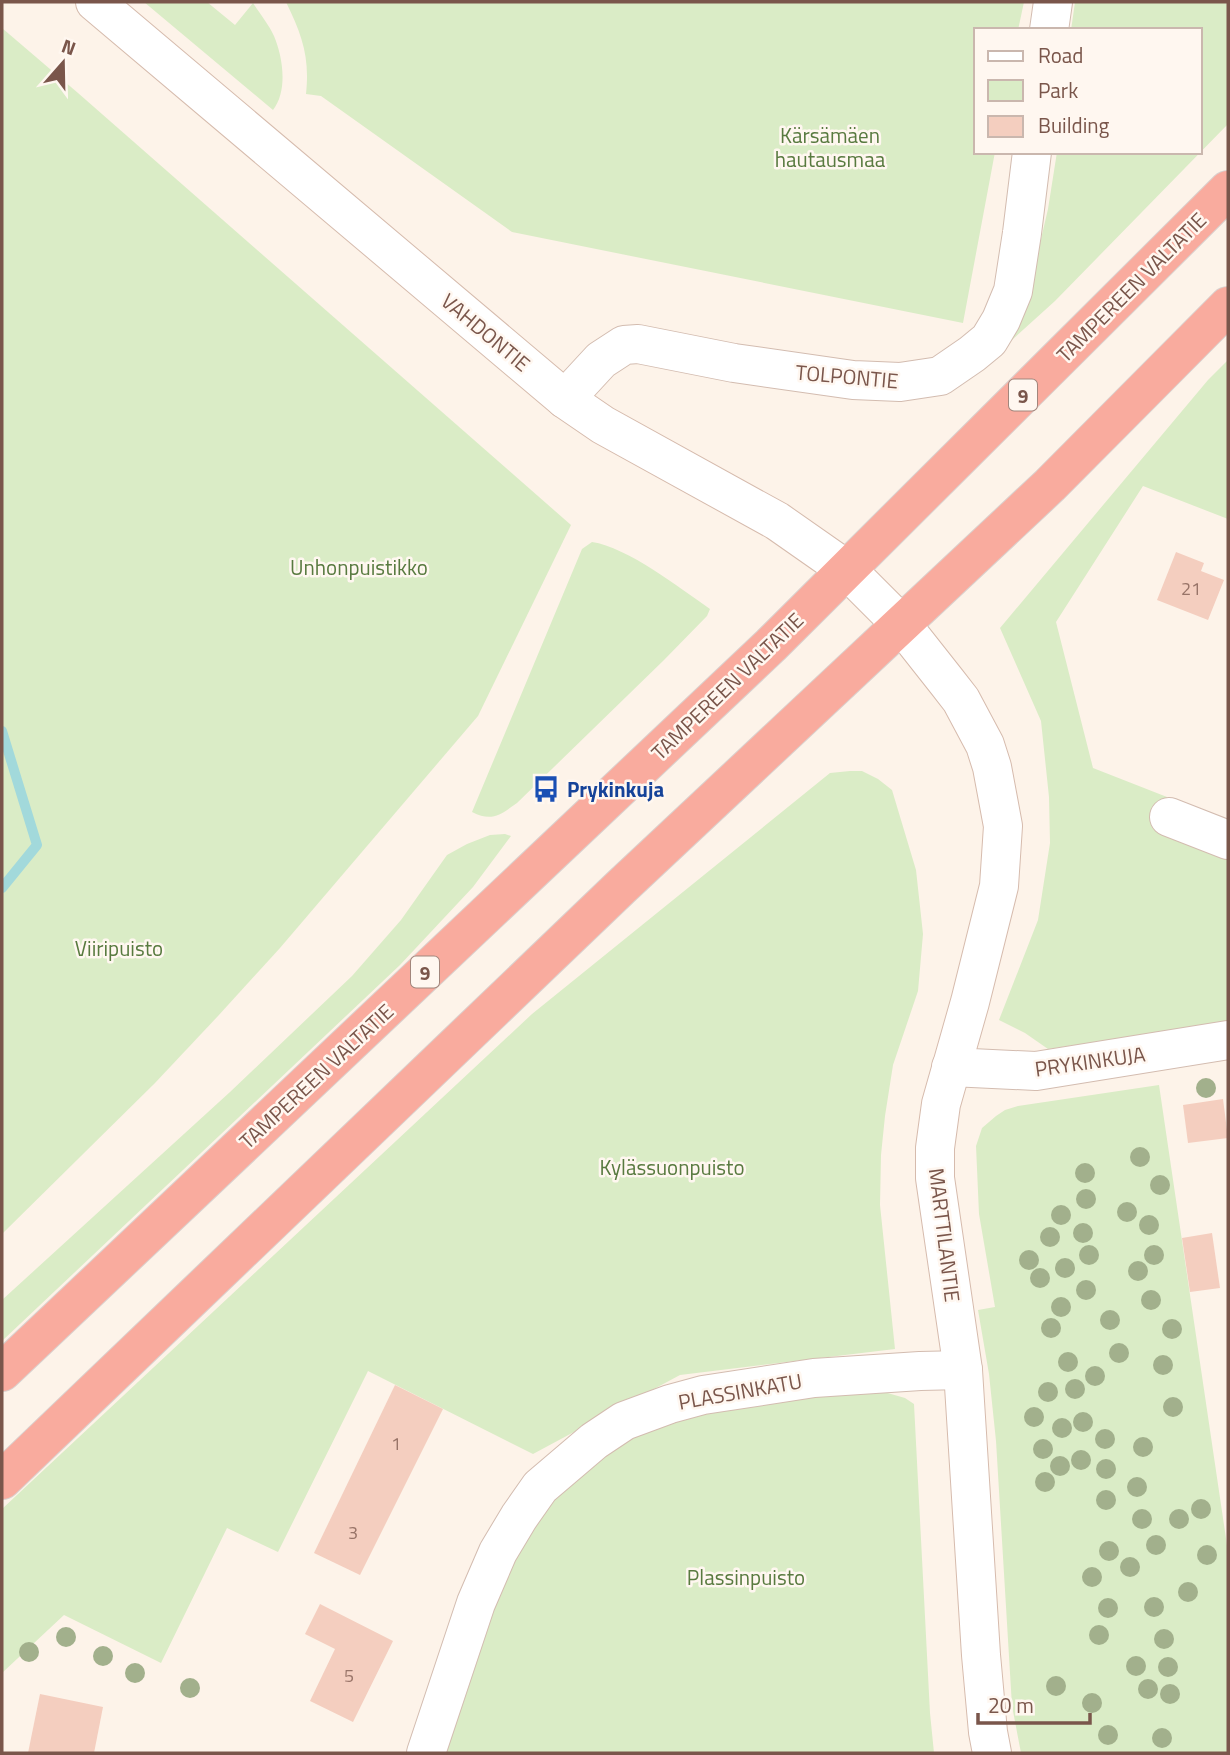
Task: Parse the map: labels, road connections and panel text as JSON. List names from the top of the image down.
{
  "streets": {
    "highway": ["TAMPEREEN VALTATIE", "9"],
    "street": [
      "VAHDONTIE",
      "TOLPONTIE",
      "PRYKINKUJA",
      "MARTTILANTIE",
      "PLASSINKATU"
    ]
  },
  "crossings": [
    ["TAMPEREEN VALTATIE", "VAHDONTIE"],
    ["VAHDONTIE", "TOLPONTIE"],
    ["VAHDONTIE", "MARTTILANTIE"],
    ["PRYKINKUJA", "MARTTILANTIE"],
    ["MARTTILANTIE", "PLASSINKATU"]
  ],
  "parks": [
    "Kärsämäen hautausmaa",
    "Unhonpuistikko",
    "Viiripuisto",
    "Kylässuonpuisto",
    "Plassinpuisto"
  ],
  "places": {
    "bus stop": ["Prykinkuja"]
  },
  "house_numbers": [
    "21",
    "1",
    "3",
    "5"
  ],
  "legend": ["Road", "Park", "Building"],
  "scale_bar": "20 m",
  "north": "top"
}
